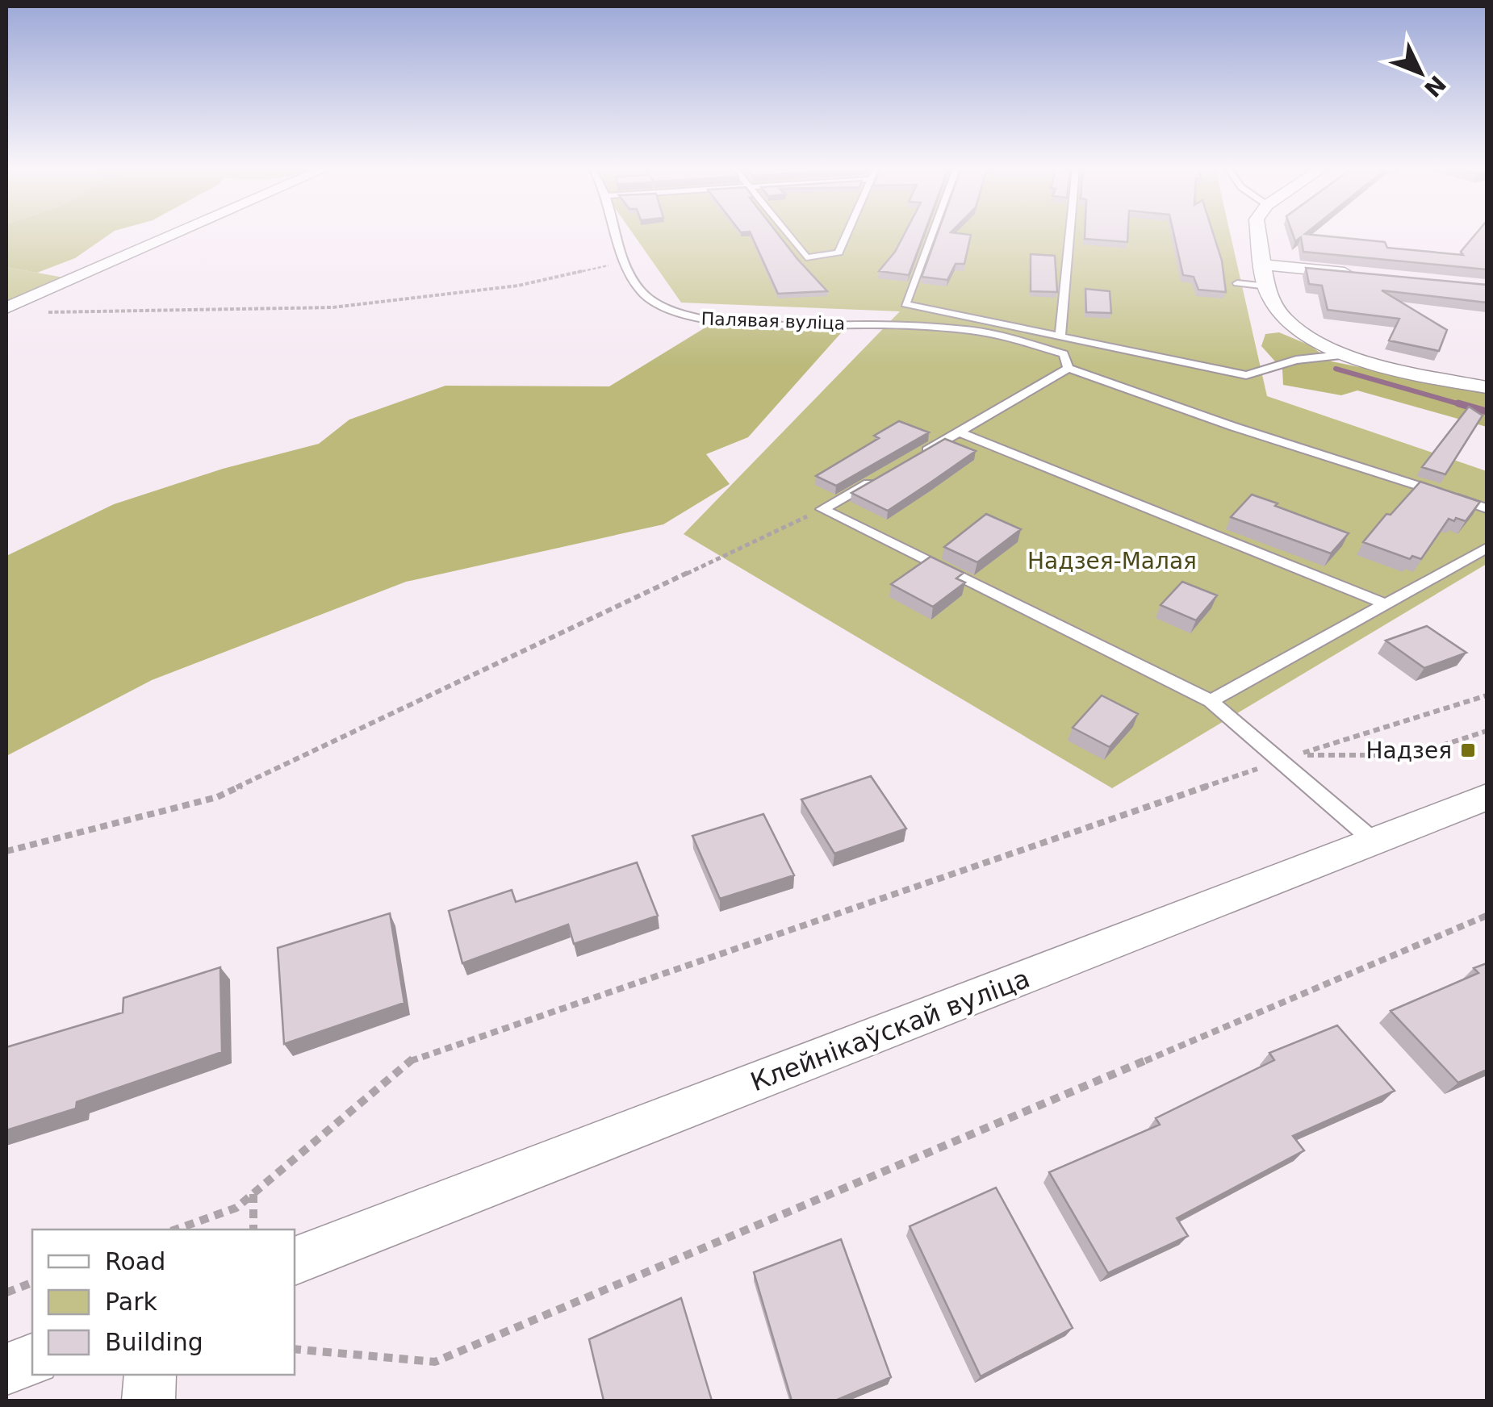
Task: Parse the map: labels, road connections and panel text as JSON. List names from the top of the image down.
{
  "streets": {
    "street": ["Клейнікаўскай вуліца"],
    "lane": ["Палявая вуліца"]
  },
  "parks": ["Надзея-Малая"],
  "places": {
    "transit": ["Надзея"]
  },
  "legend": ["Road", "Park", "Building"],
  "north": "bottom right"
}
